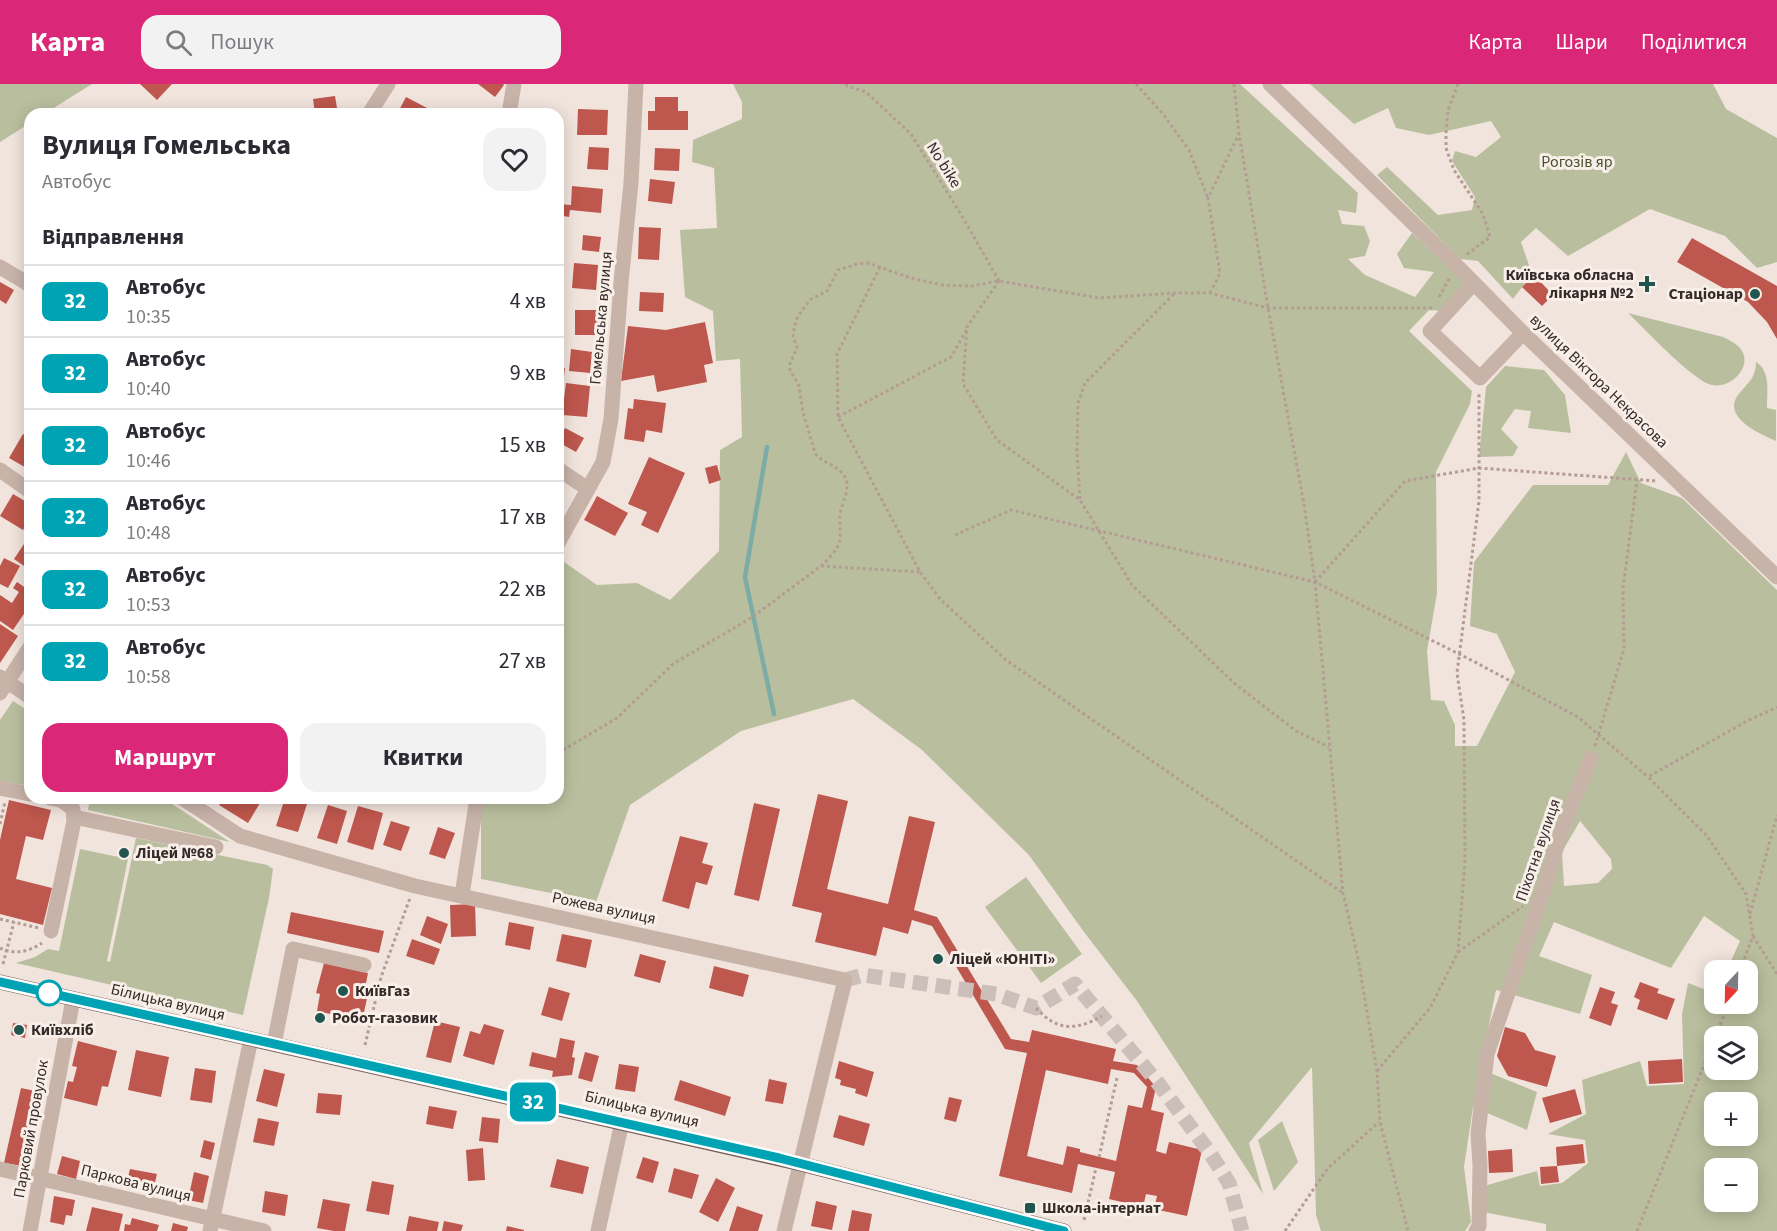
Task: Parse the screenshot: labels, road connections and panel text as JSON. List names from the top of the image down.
{
  "streets": {
    "main road": ["Білицька вулиця"],
    "street": [
      "Гомельська вулиця",
      "вулиця Віктора Некрасова",
      "Піхотна вулиця",
      "Рожева вулиця",
      "Парковий провулок",
      "Паркова вулиця"
    ],
    "path": ["No bike"]
  },
  "crossings": [
    ["Рожева вулиця", "Білицька вулиця"],
    ["Білицька вулиця", "Парковий провулок"],
    ["Парковий провулок", "Паркова вулиця"]
  ],
  "parks": ["Рогозів яр"],
  "places": {
    "health": ["Київська обласна лікарня №2"],
    "other": [
      "Стаціонар",
      "Ліцей №68",
      "Ліцей «ЮНІТІ»",
      "КиївГаз",
      "Робот-газовик",
      "Київхліб"
    ],
    "transit": ["Школа-інтернат"]
  },
  "lines": ["bus line 32"],
  "north": "bottom",
  "page": {
    "header": "Карта",
    "search": "Пошук",
    "nav": ["Карта", "Шари", "Поділитися"],
    "on_map": "32",
    "heading": [
      ["Вулиця Гомельська", "Автобус"],
      "Відправлення"
    ],
    "list": [
      {
        "mark": "32",
        "name": "Автобус",
        "note": "10:35",
        "value": "4 хв"
      },
      {
        "mark": "32",
        "name": "Автобус",
        "note": "10:40",
        "value": "9 хв"
      },
      {
        "mark": "32",
        "name": "Автобус",
        "note": "10:46",
        "value": "15 хв"
      },
      {
        "mark": "32",
        "name": "Автобус",
        "note": "10:48",
        "value": "17 хв"
      },
      {
        "mark": "32",
        "name": "Автобус",
        "note": "10:53",
        "value": "22 хв"
      },
      {
        "mark": "32",
        "name": "Автобус",
        "note": "10:58",
        "value": "27 хв"
      }
    ],
    "buttons": ["Маршрут", "Квитки"],
    "map_buttons": ["+", "−"]
  }
}
